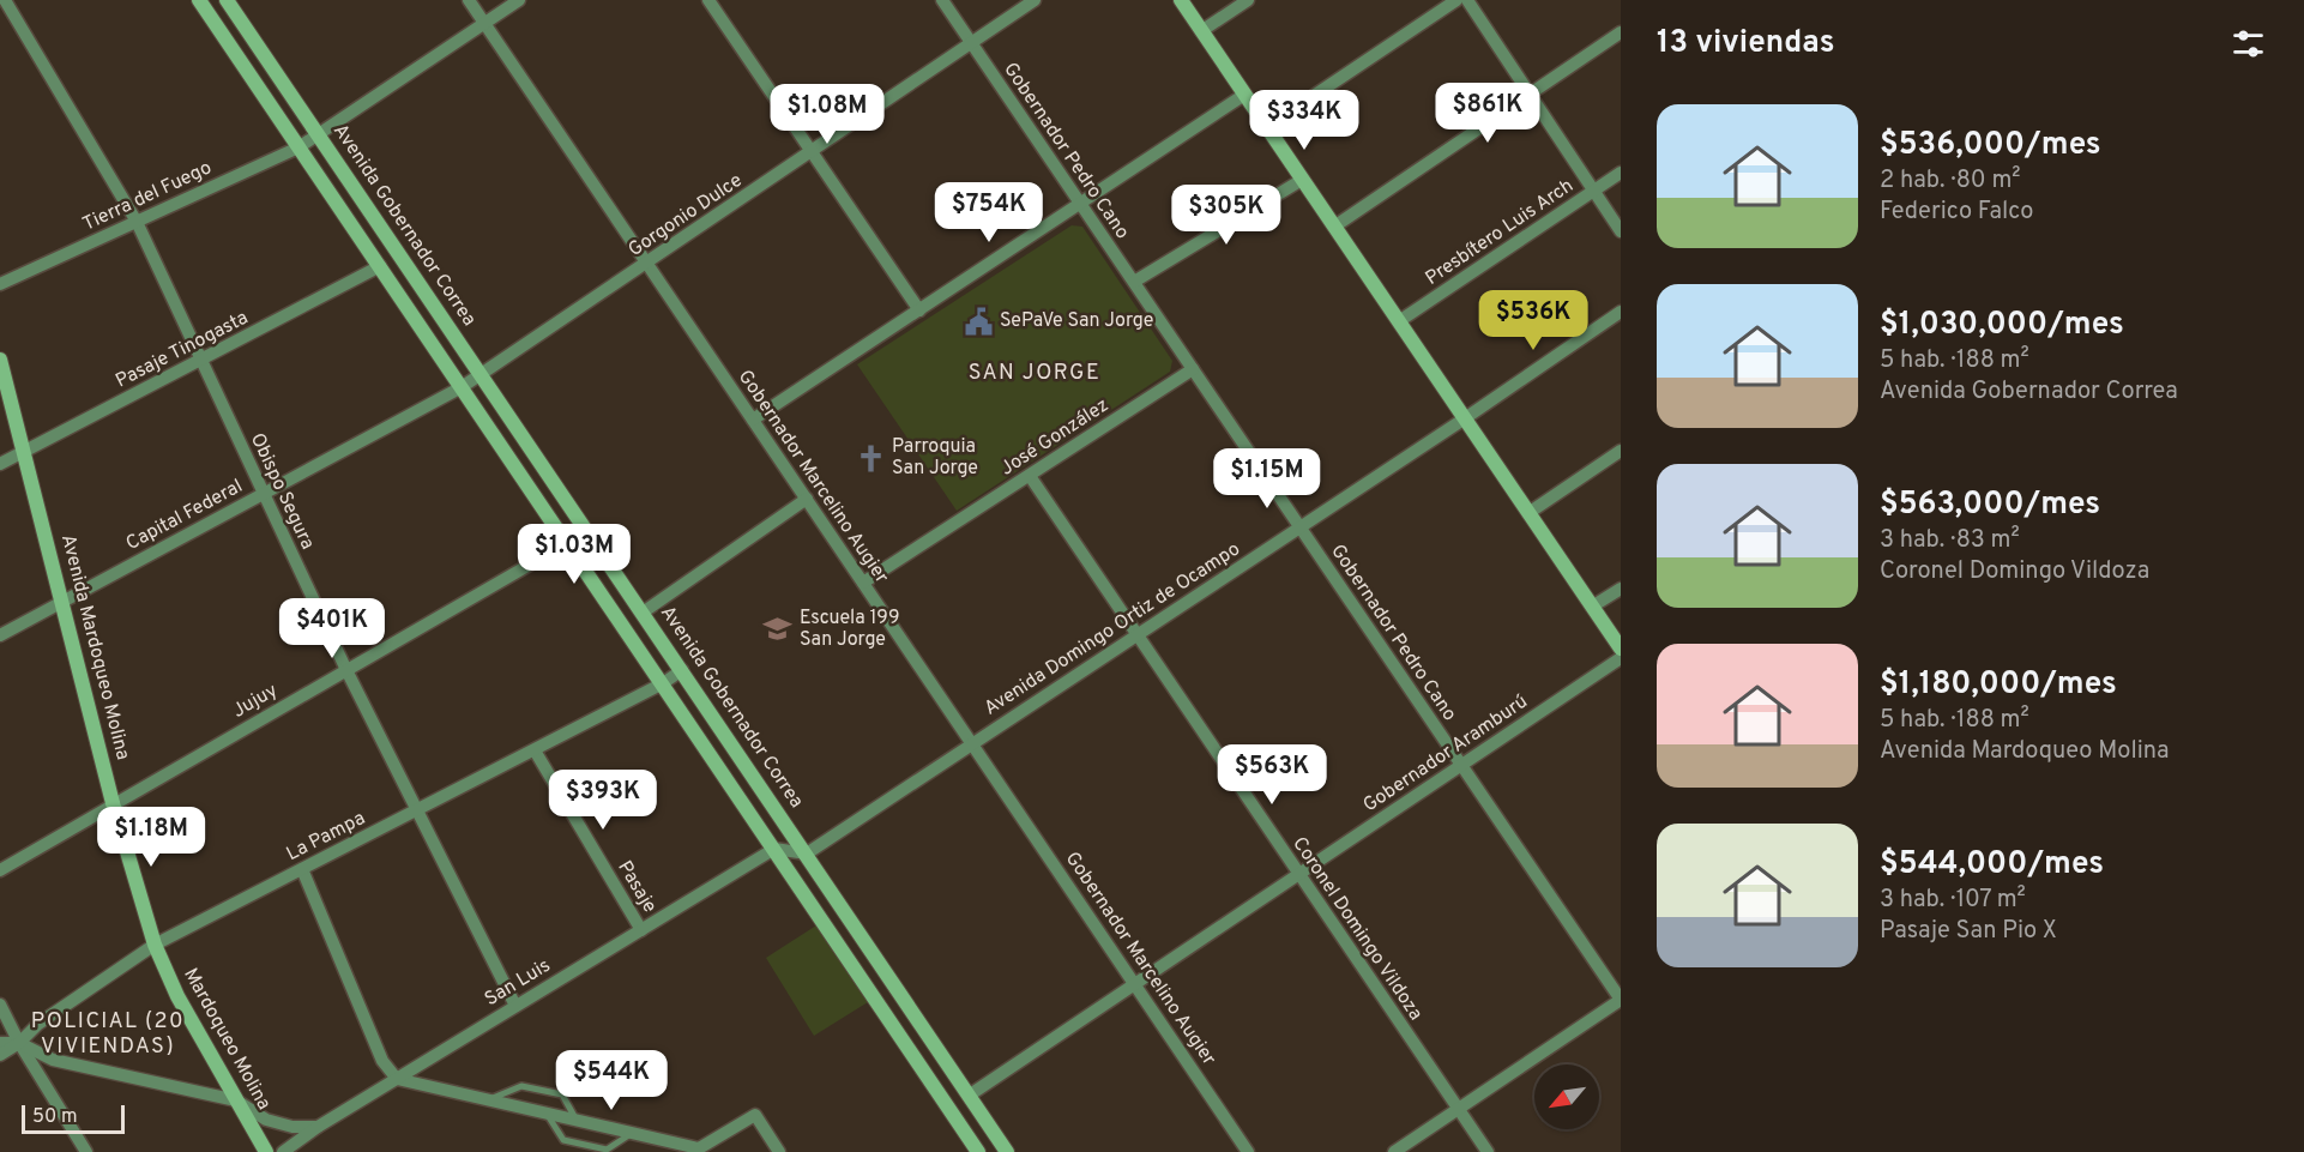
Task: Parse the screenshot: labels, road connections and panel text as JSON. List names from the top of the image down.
{
  "streets": {
    "main road": ["Avenida Gobernador Correa", "Avenida Mardoqueo Molina", "Mardoqueo Molina"],
    "street": [
      "Gobernador Pedro Cano",
      "Tierra del Fuego",
      "Gorgonio Dulce",
      "Presbítero Luis Arch",
      "Pasaje Tinogasta",
      "José González",
      "Gobernador Marcelino Augier",
      "Obispo Segura",
      "Capital Federal",
      "Avenida Domingo Ortiz de Ocampo",
      "Jujuy",
      "Gobernador Aramburú",
      "La Pampa",
      "Pasaje",
      "Coronel Domingo Vildoza",
      "San Luis"
    ]
  },
  "crossings": [
    ["Gobernador Pedro Cano", "Gorgonio Dulce"],
    ["Gobernador Pedro Cano", "José González"],
    ["Gobernador Pedro Cano", "Avenida Domingo Ortiz de Ocampo"],
    ["Gobernador Pedro Cano", "Gobernador Aramburú"],
    ["Tierra del Fuego", "Avenida Gobernador Correa"],
    ["Tierra del Fuego", "Gobernador Marcelino Augier"],
    ["Tierra del Fuego", "Obispo Segura"],
    ["Gorgonio Dulce", "Avenida Gobernador Correa"],
    ["Gorgonio Dulce", "Gobernador Marcelino Augier"],
    ["Gorgonio Dulce", "Capital Federal"],
    ["Avenida Gobernador Correa", "Pasaje Tinogasta"],
    ["Avenida Gobernador Correa", "Capital Federal"],
    ["Avenida Gobernador Correa", "Avenida Domingo Ortiz de Ocampo"],
    ["Avenida Gobernador Correa", "Jujuy"],
    ["Avenida Gobernador Correa", "Gobernador Aramburú"],
    ["Avenida Gobernador Correa", "La Pampa"],
    ["Avenida Gobernador Correa", "San Luis"],
    ["Pasaje Tinogasta", "Obispo Segura"],
    ["Pasaje Tinogasta", "Avenida Mardoqueo Molina"],
    ["José González", "Gobernador Marcelino Augier"],
    ["José González", "Coronel Domingo Vildoza"],
    ["Gobernador Marcelino Augier", "Avenida Domingo Ortiz de Ocampo"],
    ["Gobernador Marcelino Augier", "Gobernador Aramburú"],
    ["Obispo Segura", "Capital Federal"],
    ["Obispo Segura", "Jujuy"],
    ["Obispo Segura", "La Pampa"],
    ["Obispo Segura", "San Luis"],
    ["Capital Federal", "Avenida Mardoqueo Molina"],
    ["Avenida Domingo Ortiz de Ocampo", "Coronel Domingo Vildoza"],
    ["Avenida Mardoqueo Molina", "Jujuy"],
    ["Avenida Mardoqueo Molina", "La Pampa"],
    ["Avenida Mardoqueo Molina", "Mardoqueo Molina"],
    ["Gobernador Aramburú", "Coronel Domingo Vildoza"],
    ["La Pampa", "Pasaje"],
    ["La Pampa", "Mardoqueo Molina"],
    ["Pasaje", "San Luis"]
  ],
  "districts": ["SAN JORGE", "POLICIAL (20 VIVIENDAS)"],
  "places": {
    "public building": ["SePaVe San Jorge"],
    "church": ["Parroquia San Jorge"],
    "school or university": ["Escuela 199 San Jorge"]
  },
  "scale_bar": "50 m",
  "north": "bottom left",
  "page": {
    "heading": "13 viviendas",
    "price": [
      "$861K",
      "$1.08M",
      "$334K",
      "$754K",
      "$305K",
      "$536K",
      "$1.15M",
      "$1.03M",
      "$401K",
      "$563K",
      "$393K",
      "$1.18M",
      "$544K"
    ],
    "list": [
      {
        "name": "$536,000/mes",
        "note": "2 hab. · 80 m² · Federico Falco"
      },
      {
        "name": "$1,030,000/mes",
        "note": "5 hab. · 188 m² · Avenida Gobernador Correa"
      },
      {
        "name": "$563,000/mes",
        "note": "3 hab. · 83 m² · Coronel Domingo Vildoza"
      },
      {
        "name": "$1,180,000/mes",
        "note": "5 hab. · 188 m² · Avenida Mardoqueo Molina"
      },
      {
        "name": "$544,000/mes",
        "note": "3 hab. · 107 m² · Pasaje San Pio X"
      }
    ],
    "scale": "50 m"
  }
}
